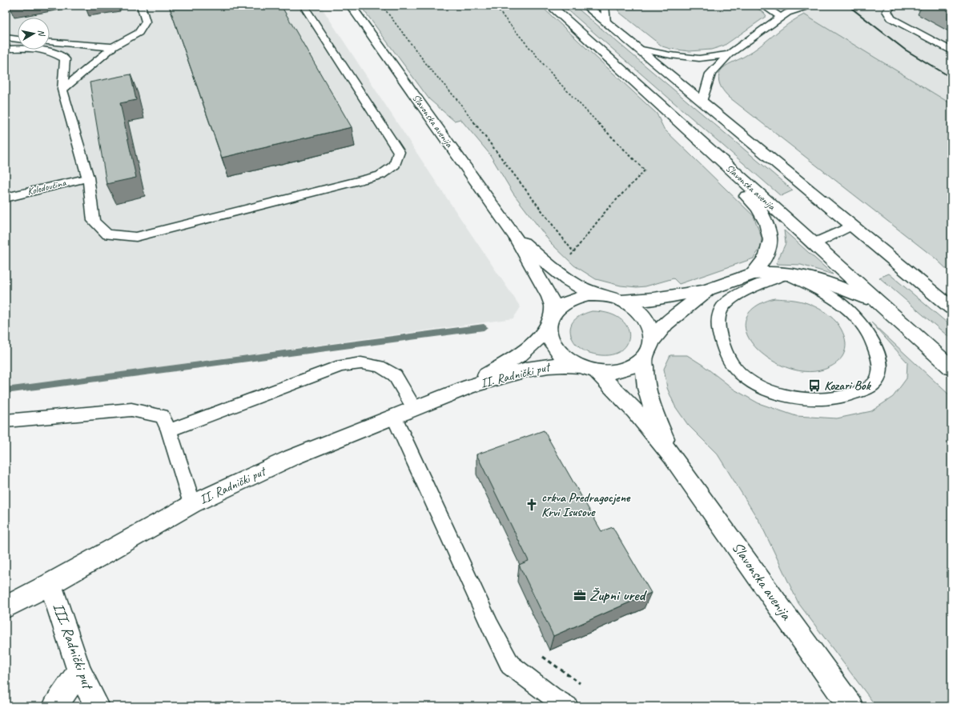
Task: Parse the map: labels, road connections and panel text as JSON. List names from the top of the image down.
{
  "streets": {
    "street": ["Slavonska avenija", "II. Radnički put", "III. Radnički put"],
    "lane": ["Koledovčina"]
  },
  "crossings": [
    ["Slavonska avenija", "II. Radnički put"],
    ["II. Radnički put", "III. Radnički put"]
  ],
  "places": {
    "bus stop": ["Kozari Bok"],
    "church": ["crkva Predragocjene Krvi Isusove"],
    "office": ["Župni ured"]
  },
  "north": "right"
}
